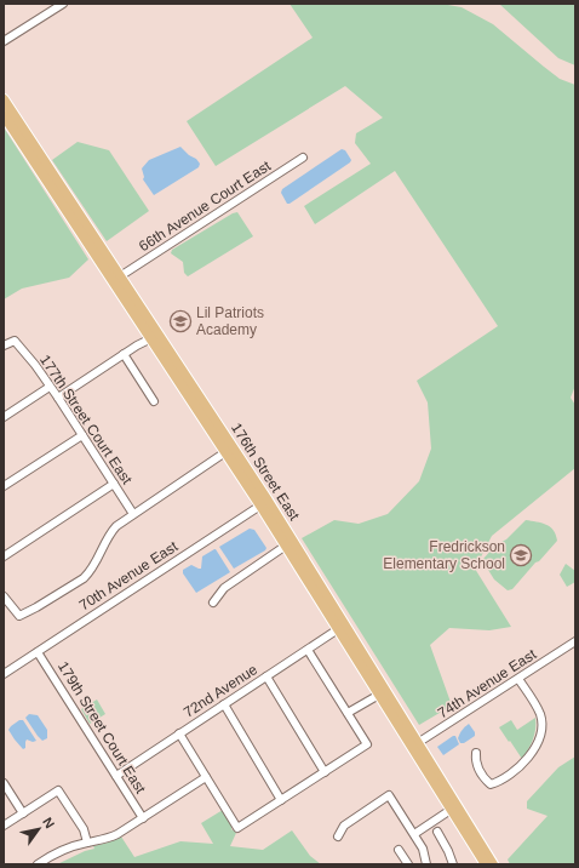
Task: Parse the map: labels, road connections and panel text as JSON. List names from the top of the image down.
{
  "streets": {
    "main road": ["176th Street East"],
    "street": [
      "66th Avenue Court East",
      "177th Street Court East",
      "70th Avenue East",
      "74th Avenue East",
      "72nd Avenue",
      "179th Street Court East"
    ]
  },
  "crossings": [
    ["66th Avenue Court East", "176th Street East"],
    ["176th Street East", "70th Avenue East"],
    ["176th Street East", "74th Avenue East"],
    ["176th Street East", "72nd Avenue"],
    ["70th Avenue East", "179th Street Court East"],
    ["72nd Avenue", "179th Street Court East"]
  ],
  "places": {
    "school or university": ["Lil Patriots Academy", "Fredrickson Elementary School"]
  },
  "north": "top right"
}
